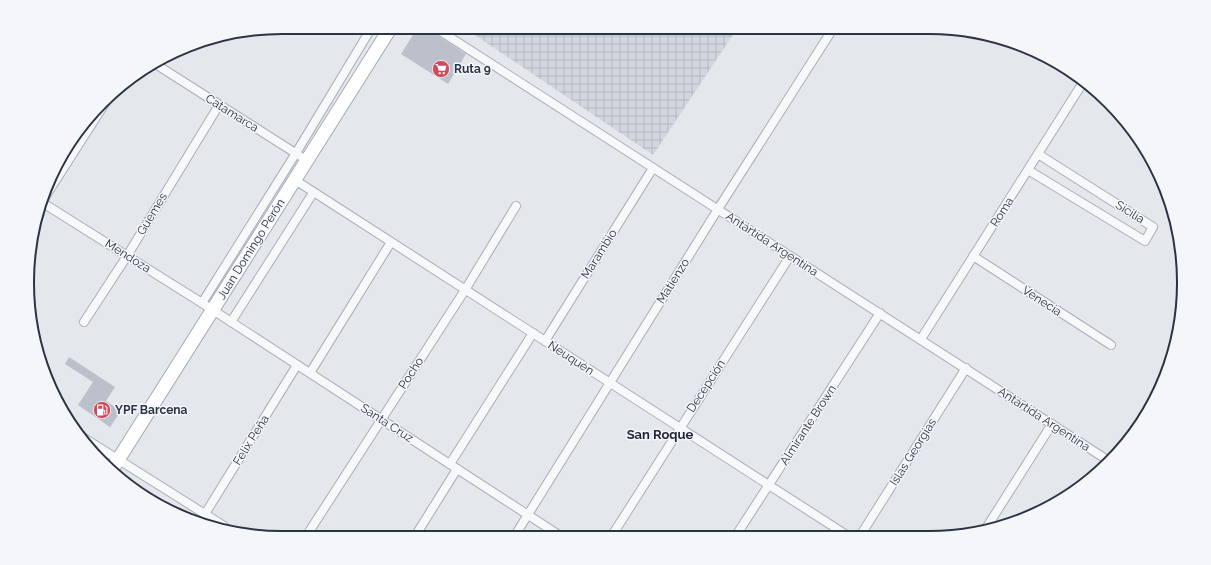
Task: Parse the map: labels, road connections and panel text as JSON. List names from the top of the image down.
{
  "streets": {
    "main road": ["Juan Domingo Perón"],
    "street": [
      "Catamarca",
      "Roma",
      "Sicilia",
      "Güemes",
      "Antártida Argentina",
      "Marambio",
      "Mendoza",
      "Matienzo",
      "Venecia",
      "Neuquén",
      "Pocho",
      "Decepción",
      "Santa Cruz",
      "Almirante Brown",
      "Felix Peña",
      "Islas Georgias"
    ]
  },
  "crossings": [
    ["Catamarca", "Güemes"],
    ["Catamarca", "Juan Domingo Perón"],
    ["Roma", "Sicilia"],
    ["Roma", "Antártida Argentina"],
    ["Roma", "Venecia"],
    ["Güemes", "Mendoza"],
    ["Antártida Argentina", "Marambio"],
    ["Antártida Argentina", "Matienzo"],
    ["Antártida Argentina", "Decepción"],
    ["Antártida Argentina", "Almirante Brown"],
    ["Antártida Argentina", "Islas Georgias"],
    ["Juan Domingo Perón", "Mendoza"],
    ["Juan Domingo Perón", "Neuquén"],
    ["Juan Domingo Perón", "Santa Cruz"],
    ["Marambio", "Neuquén"],
    ["Mendoza", "Santa Cruz"],
    ["Matienzo", "Neuquén"],
    ["Matienzo", "Santa Cruz"],
    ["Neuquén", "Pocho"],
    ["Neuquén", "Decepción"],
    ["Neuquén", "Almirante Brown"],
    ["Pocho", "Santa Cruz"],
    ["Santa Cruz", "Felix Peña"]
  ],
  "districts": ["San Roque"],
  "places": {
    "supermarket": ["Ruta 9"],
    "fuel station": ["YPF Barcena"]
  }
}
